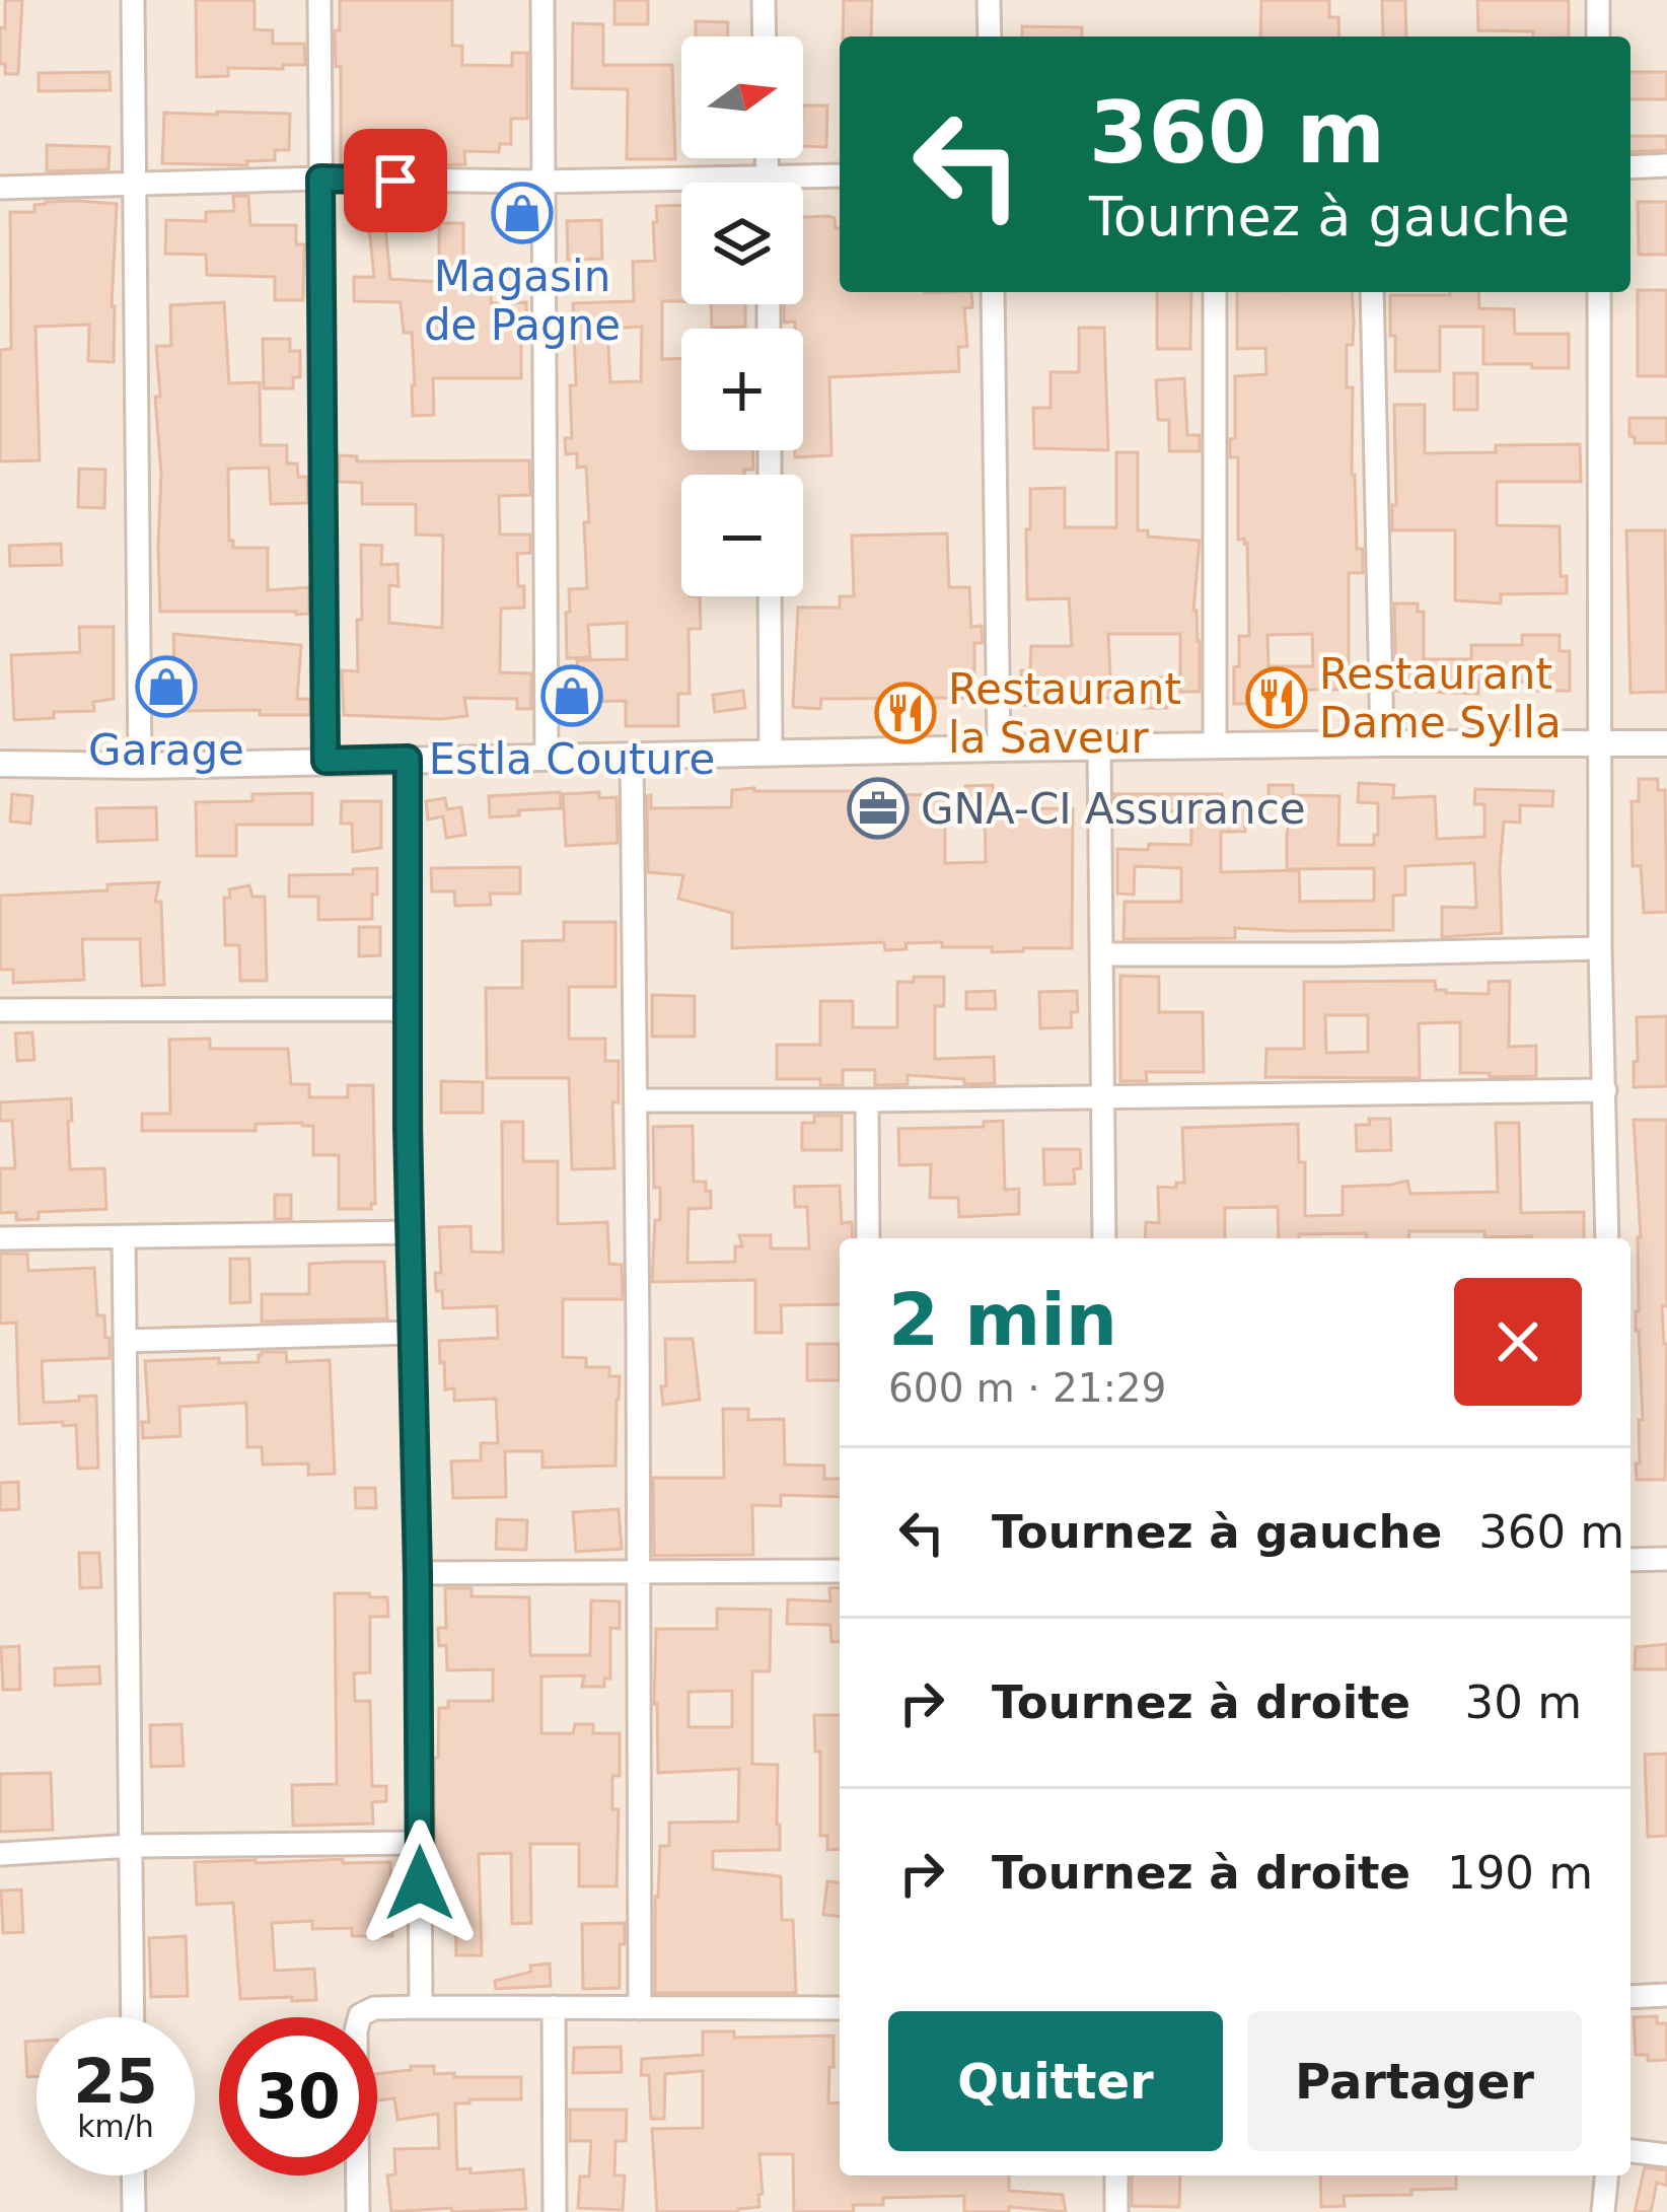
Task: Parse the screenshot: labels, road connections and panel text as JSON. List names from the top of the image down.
{
  "places": {
    "shop": ["Magasin de Pagne", "Garage", "Estla Couture"],
    "restaurant": ["Restaurant Dame Sylla", "Restaurant la Saveur"],
    "office": ["GNA-CI Assurance"]
  },
  "north": "right",
  "page": {
    "map_buttons": ["+", "−"],
    "turn": ["360 m", "Tournez à gauche"],
    "heading": ["2 min", "600 m · 21:29"],
    "list": [
      {
        "name": "Tournez à gauche",
        "value": "360 m"
      },
      {
        "name": "Tournez à droite",
        "value": "30 m"
      },
      {
        "name": "Tournez à droite",
        "value": "190 m"
      }
    ],
    "buttons": ["Quitter", "Partager"],
    "speed": "25 km/h",
    "limit": "30"
  }
}
